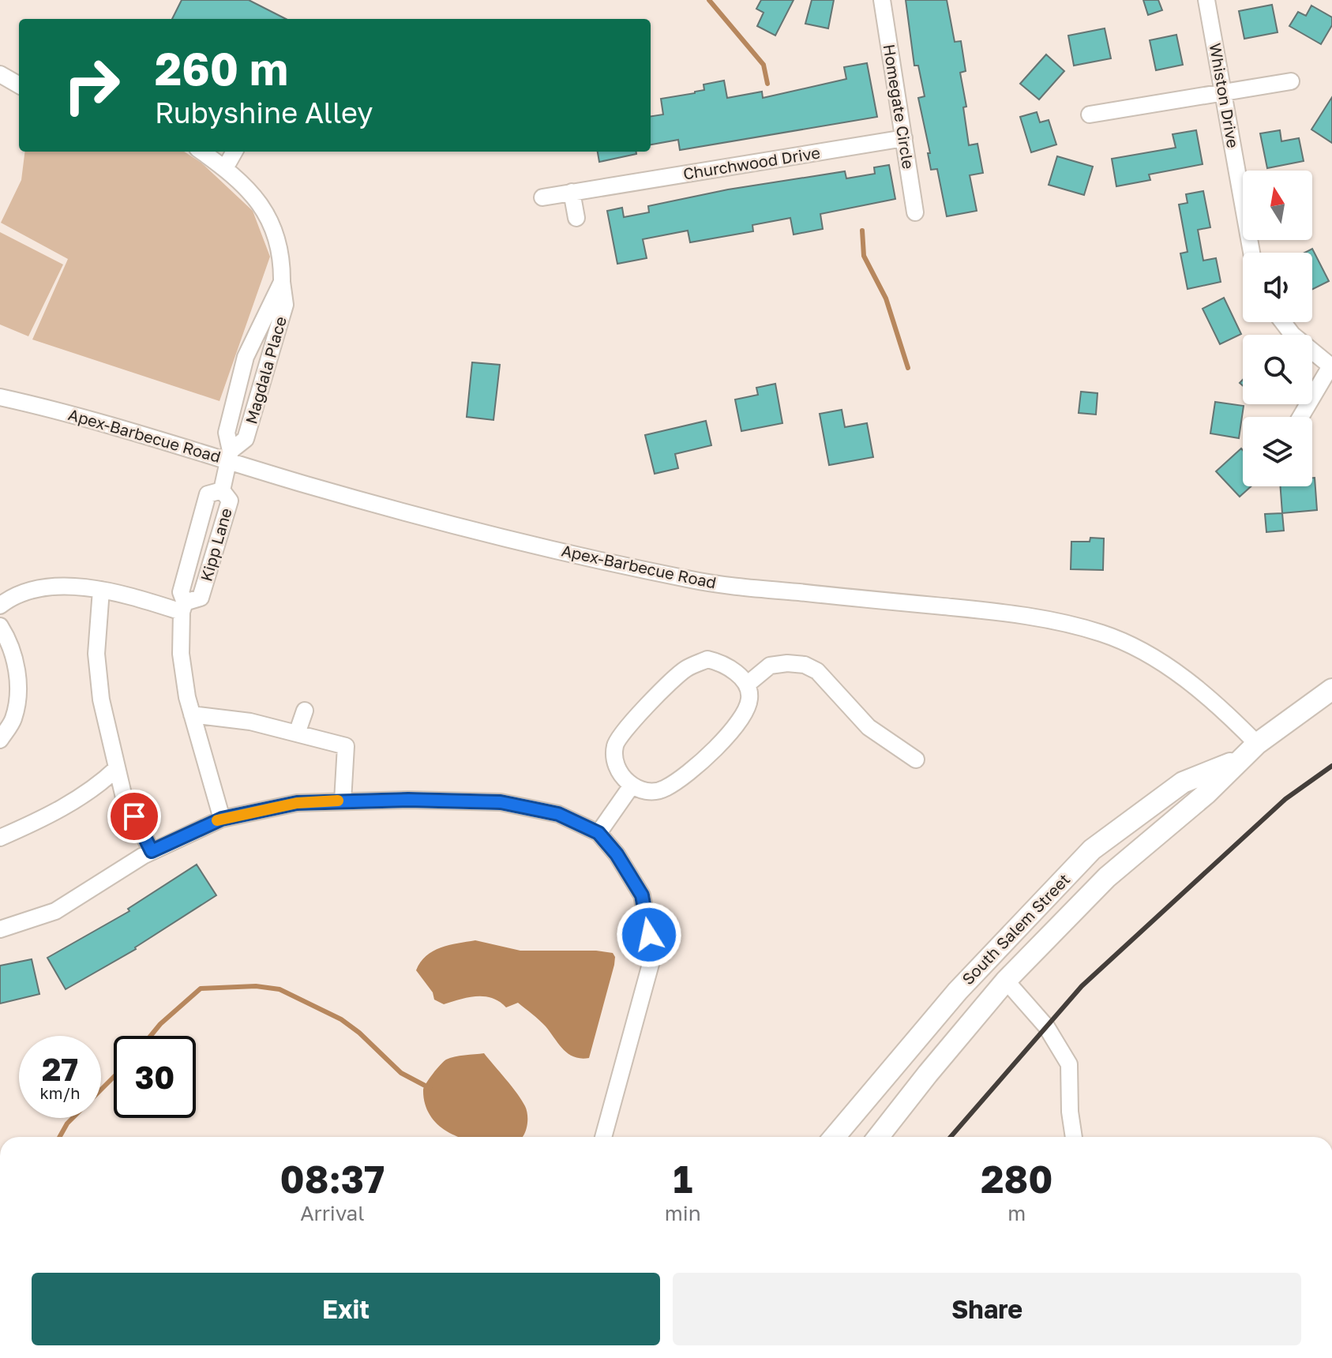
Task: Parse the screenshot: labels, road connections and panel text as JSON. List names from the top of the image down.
{
  "streets": {
    "main road": ["South Salem Street"],
    "street": [
      "Whiston Drive",
      "Homegate Circle",
      "Churchwood Drive",
      "Magdala Place",
      "Apex-Barbecue Road",
      "Kipp Lane"
    ]
  },
  "crossings": [
    ["Homegate Circle", "Churchwood Drive"],
    ["Magdala Place", "Apex-Barbecue Road"],
    ["Apex-Barbecue Road", "South Salem Street"]
  ],
  "north": "top",
  "page": {
    "turn": ["260 m", "Rubyshine Alley"],
    "speed": "27 km/h",
    "limit": "30",
    "eta": [
      "08:37",
      "Arrival",
      "1",
      "min",
      "280",
      "m"
    ],
    "buttons": ["Exit", "Share"]
  }
}
